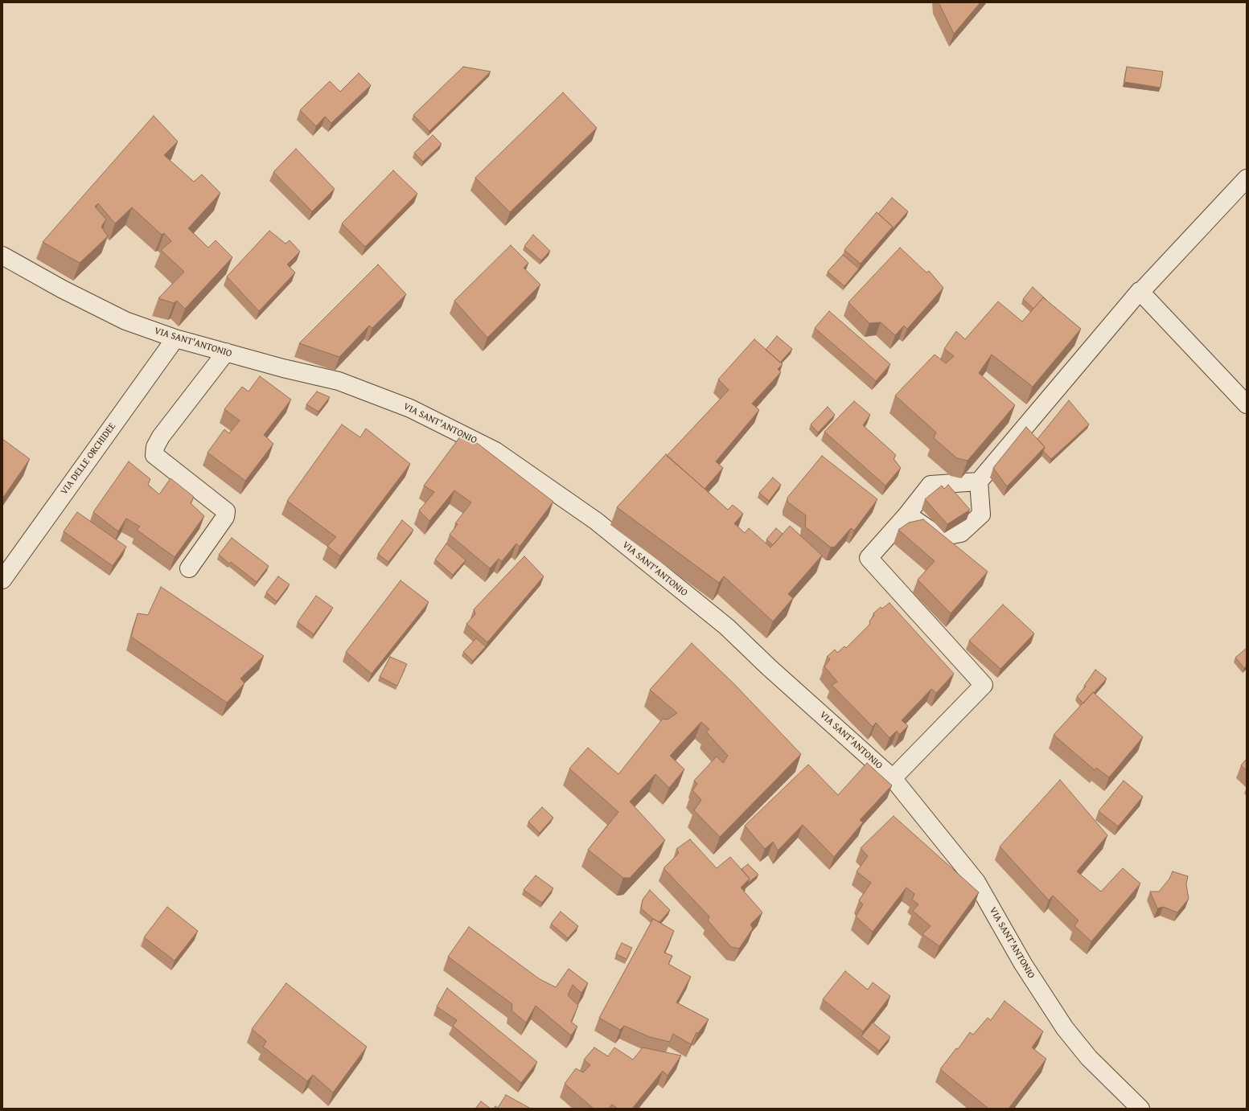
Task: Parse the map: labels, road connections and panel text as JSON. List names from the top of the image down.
{
  "streets": {
    "street": ["VIA SANT'ANTONIO", "VIA DELLE ORCHIDEE"]
  },
  "crossings": [
    ["VIA SANT'ANTONIO", "VIA DELLE ORCHIDEE"]
  ]
}
